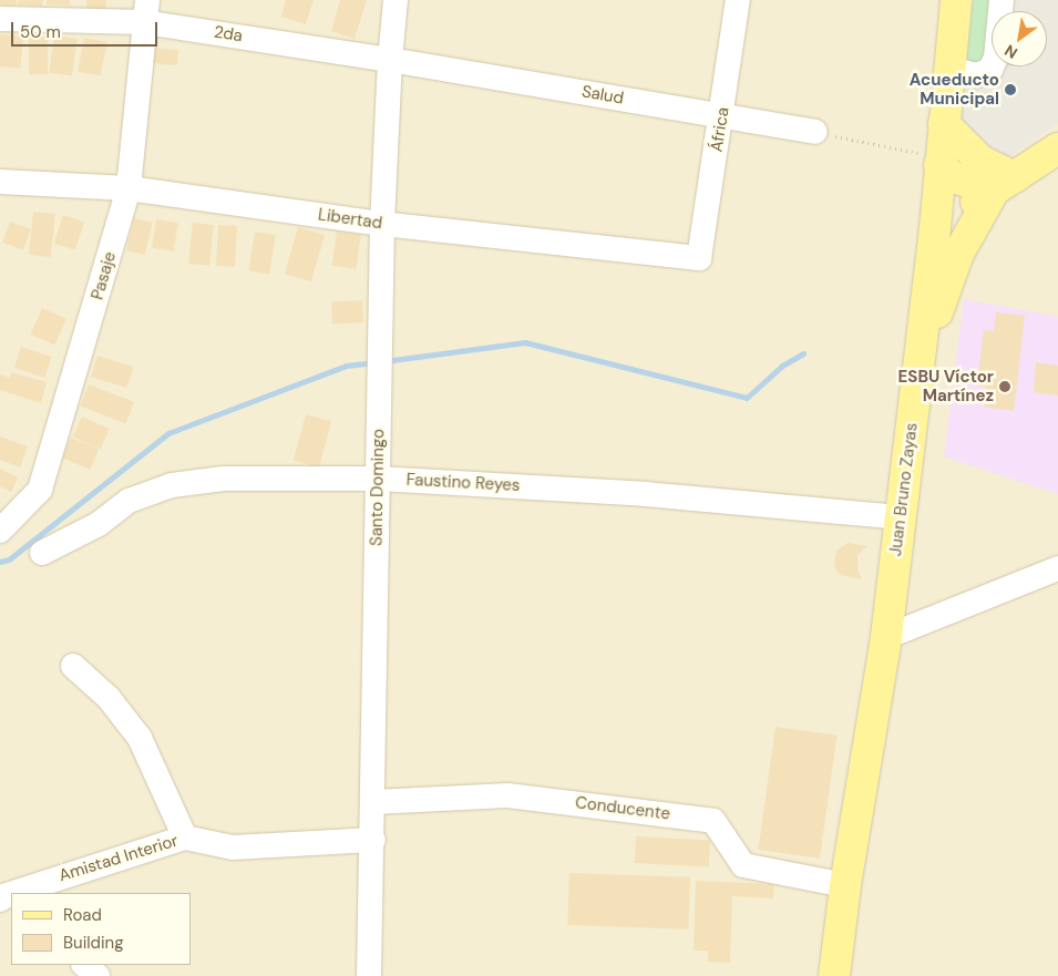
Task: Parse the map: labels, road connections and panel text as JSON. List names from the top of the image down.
{
  "streets": {
    "main road": ["Juan Bruno Zayas"],
    "street": [
      "2da",
      "Salud",
      "África",
      "Libertad",
      "Pasaje",
      "Faustino Reyes",
      "Santo Domingo",
      "Conducente",
      "Amistad Interior"
    ]
  },
  "crossings": [
    ["2da", "Salud"],
    ["2da", "Pasaje"],
    ["2da", "Santo Domingo"],
    ["Salud", "África"],
    ["Salud", "Santo Domingo"],
    ["África", "Libertad"],
    ["Libertad", "Pasaje"],
    ["Libertad", "Santo Domingo"],
    ["Faustino Reyes", "Santo Domingo"],
    ["Faustino Reyes", "Juan Bruno Zayas"],
    ["Santo Domingo", "Conducente"],
    ["Santo Domingo", "Amistad Interior"],
    ["Juan Bruno Zayas", "Conducente"]
  ],
  "places": ["Acueducto Municipal", "ESBU Víctor Martínez"],
  "legend": ["Road", "Building"],
  "scale_bar": "50 m",
  "north": "bottom left"
}
